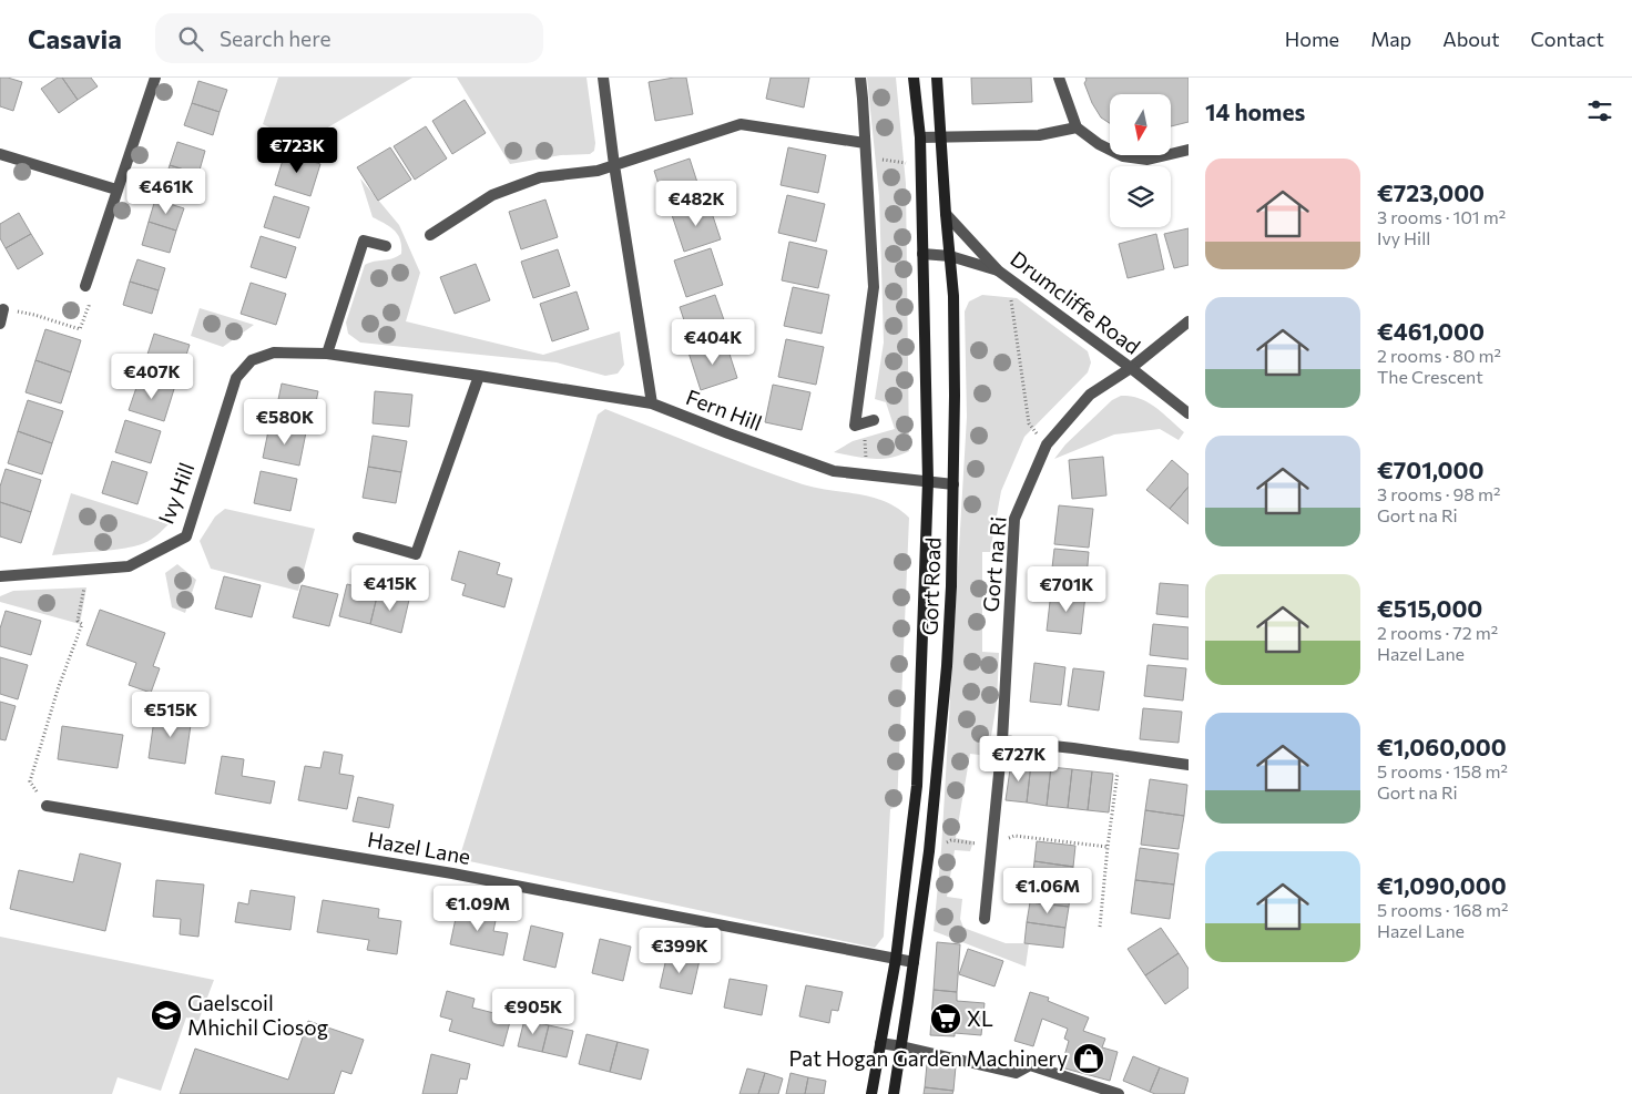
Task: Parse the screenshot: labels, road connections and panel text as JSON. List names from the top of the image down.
{
  "streets": {
    "main road": ["Gort Road"],
    "street": [
      "Drumcliffe Road",
      "Fern Hill",
      "Ivy Hill",
      "Gort na Ri",
      "Hazel Lane"
    ]
  },
  "crossings": [
    ["Drumcliffe Road", "Gort na Ri"],
    ["Drumcliffe Road", "Gort Road"],
    ["Fern Hill", "Ivy Hill"],
    ["Fern Hill", "Gort Road"],
    ["Gort Road", "Hazel Lane"]
  ],
  "places": {
    "school or university": ["Gaelscoil Mhichil Ciosog"],
    "supermarket": ["XL"],
    "shop": ["Pat Hogan Garden Machinery"]
  },
  "north": "bottom",
  "page": {
    "header": "Casavia",
    "search": "Search here",
    "nav": [
      "Home",
      "Map",
      "About",
      "Contact"
    ],
    "heading": "14 homes",
    "price": [
      "€723K",
      "€461K",
      "€482K",
      "€404K",
      "€407K",
      "€580K",
      "€415K",
      "€701K",
      "€515K",
      "€727K",
      "€1.06M",
      "€1.09M",
      "€399K",
      "€905K"
    ],
    "list": [
      {
        "name": "€723,000",
        "note": "3 rooms · 101 m² · Ivy Hill"
      },
      {
        "name": "€461,000",
        "note": "2 rooms · 80 m² · The Crescent"
      },
      {
        "name": "€701,000",
        "note": "3 rooms · 98 m² · Gort na Ri"
      },
      {
        "name": "€515,000",
        "note": "2 rooms · 72 m² · Hazel Lane"
      },
      {
        "name": "€1,060,000",
        "note": "5 rooms · 158 m² · Gort na Ri"
      },
      {
        "name": "€1,090,000",
        "note": "5 rooms · 168 m² · Hazel Lane"
      }
    ]
  }
}
